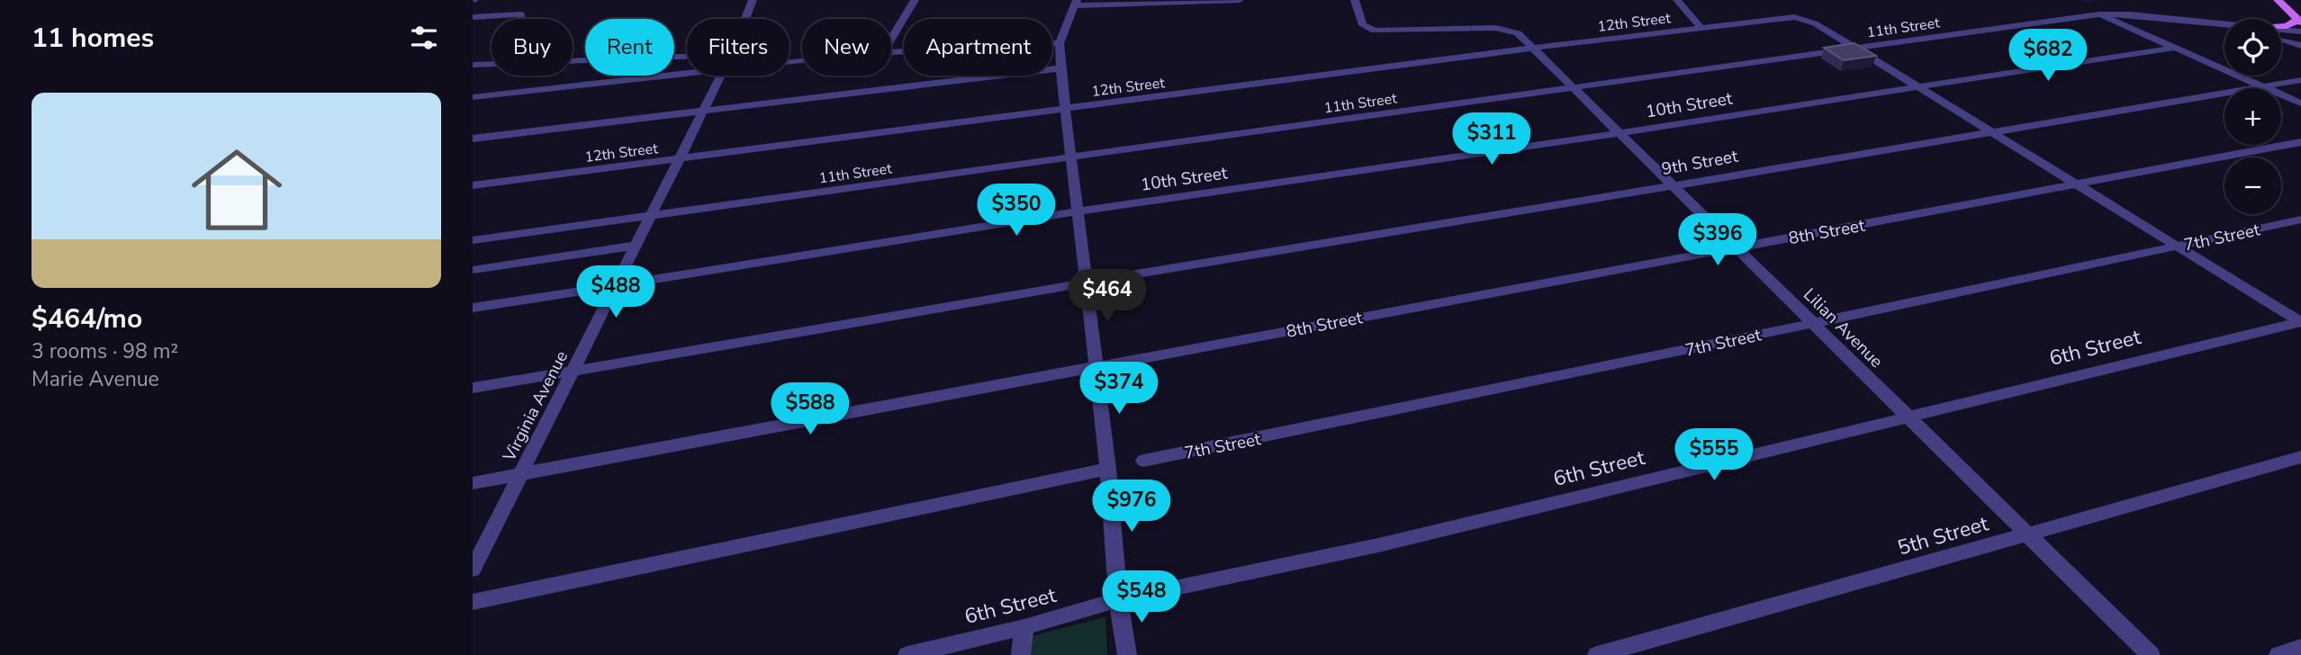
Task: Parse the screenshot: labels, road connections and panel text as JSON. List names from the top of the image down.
{
  "streets": {
    "street": [
      "12th Street",
      "11th Street",
      "10th Street",
      "9th Street",
      "8th Street",
      "7th Street",
      "Lilian Avenue",
      "6th Street",
      "Virginia Avenue",
      "5th Street"
    ]
  },
  "crossings": [
    ["12th Street", "11th Street"],
    ["12th Street", "Lilian Avenue"],
    ["12th Street", "Virginia Avenue"],
    ["11th Street", "Lilian Avenue"],
    ["11th Street", "Virginia Avenue"],
    ["10th Street", "Lilian Avenue"],
    ["10th Street", "Virginia Avenue"],
    ["9th Street", "Lilian Avenue"],
    ["8th Street", "Lilian Avenue"],
    ["7th Street", "Lilian Avenue"],
    ["Lilian Avenue", "6th Street"],
    ["Lilian Avenue", "5th Street"]
  ],
  "page": {
    "heading": "11 homes",
    "map_buttons": ["+", "−"],
    "chip": [
      "Buy",
      "Rent",
      "Filters",
      "New",
      "Apartment"
    ],
    "price": [
      "$682",
      "$311",
      "$350",
      "$396",
      "$488",
      "$464",
      "$374",
      "$588",
      "$555",
      "$976",
      "$548"
    ],
    "list": [
      {
        "name": "$464/mo",
        "note": "3 rooms · 98 m² · Marie Avenue"
      }
    ]
  }
}
